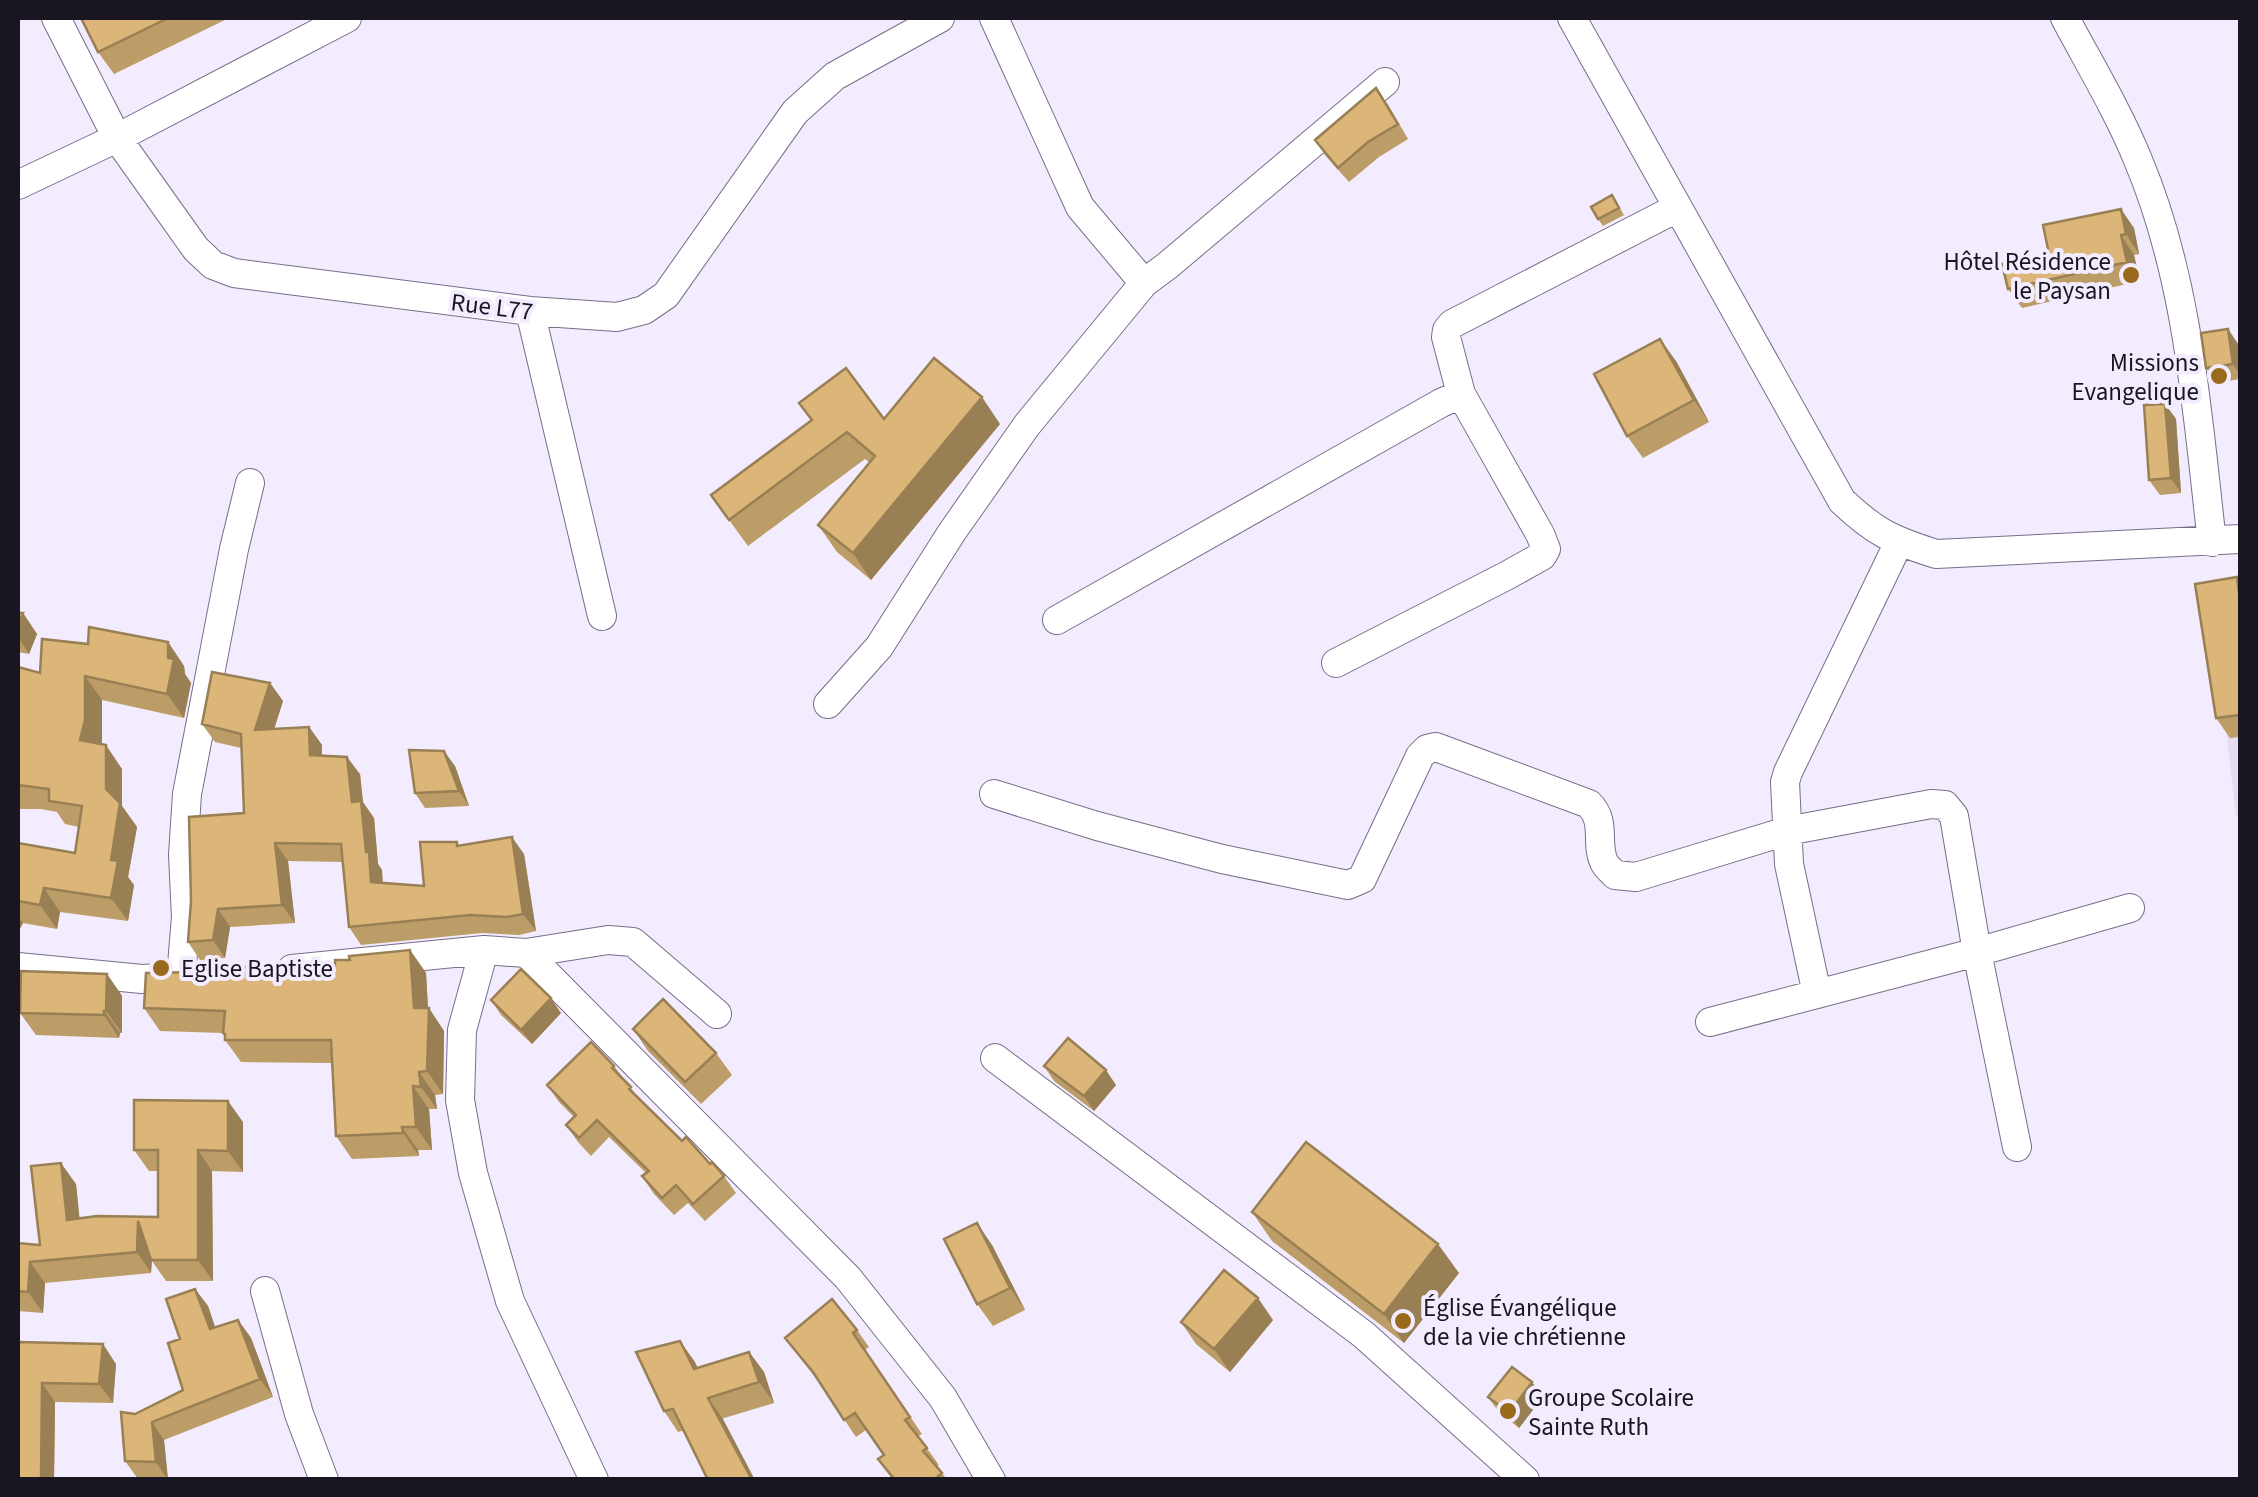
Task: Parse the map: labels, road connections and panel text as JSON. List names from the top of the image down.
{
  "streets": {
    "street": ["Rue L77"]
  },
  "places": [
    "Hôtel Résidence le Paysan",
    "Missions Evangelique",
    "Eglise Baptiste",
    "Église Évangélique de la vie chrétienne",
    "Groupe Scolaire Sainte Ruth"
  ]
}
